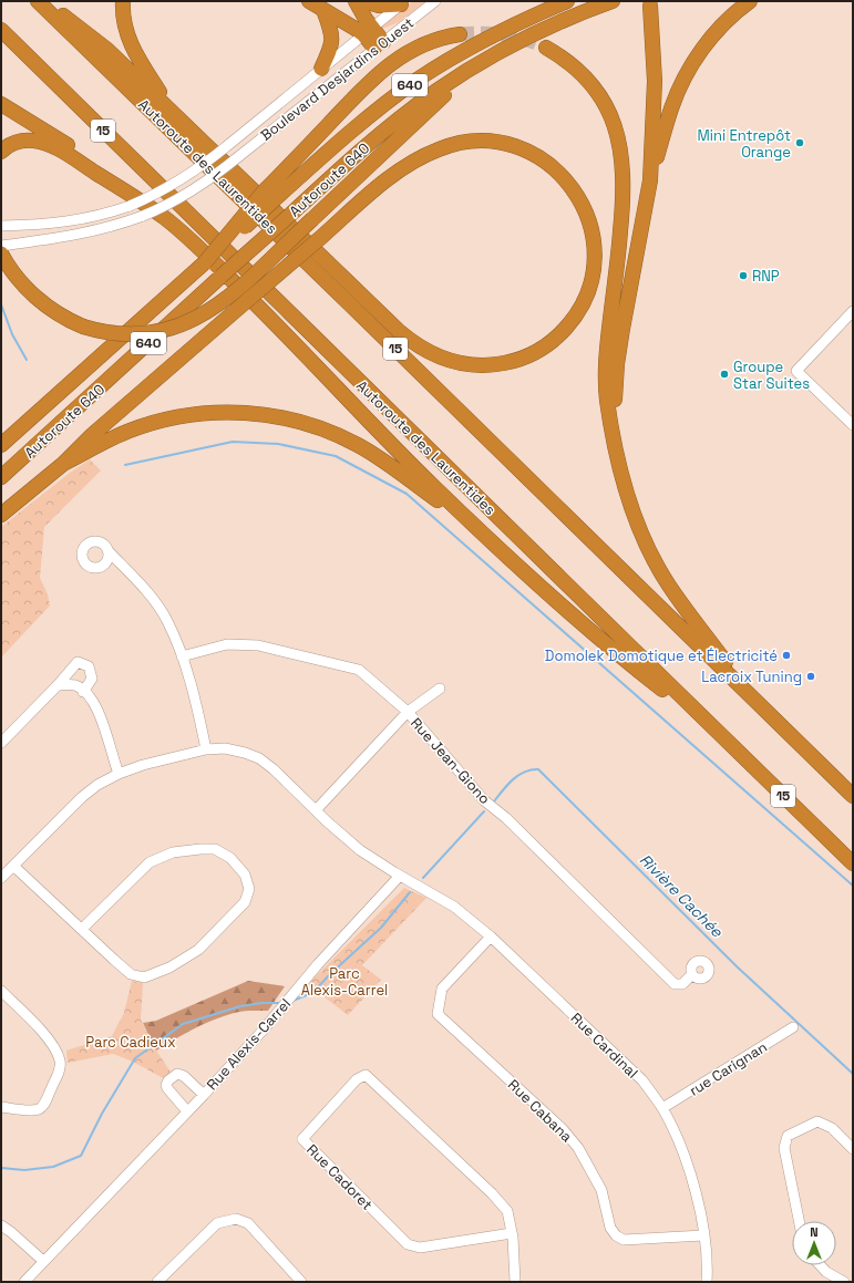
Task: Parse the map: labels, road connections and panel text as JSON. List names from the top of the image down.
{
  "streets": {
    "highway": [
      "640",
      "15",
      "Autoroute des Laurentides",
      "Autoroute 640"
    ],
    "street": [
      "Boulevard Desjardins Ouest",
      "Rue Jean-Giono",
      "Rue Alexis-Carrel",
      "Rue Cardinal",
      "rue Carignan",
      "Rue Cabana",
      "Rue Cadoret"
    ]
  },
  "crossings": [
    ["Rue Alexis-Carrel", "Rue Cardinal"],
    ["Rue Cardinal", "rue Carignan"],
    ["Rue Cardinal", "Rue Cabana"]
  ],
  "water": ["Rivière Cachée"],
  "parks": ["Parc Alexis-Carrel", "Parc Cadieux"],
  "places": [
    "Mini Entrepôt Orange",
    "RNP",
    "Groupe Star Suites",
    "Domolek Domotique et Électricité",
    "Lacroix Tuning"
  ],
  "north": "top"
}
